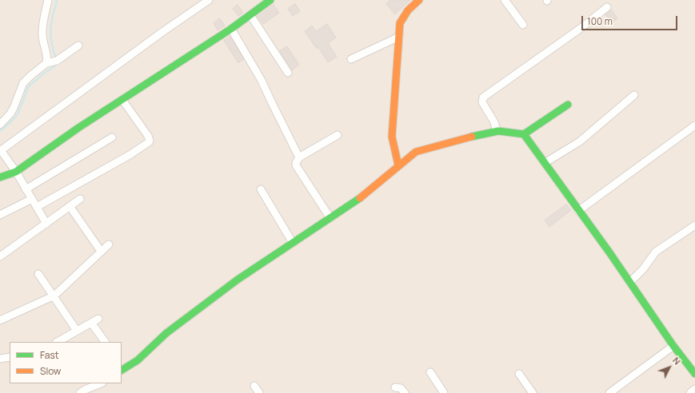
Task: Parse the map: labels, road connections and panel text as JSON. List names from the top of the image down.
{
  "legend": ["Fast", "Slow"],
  "scale_bar": "100 m",
  "north": "top right"
}
